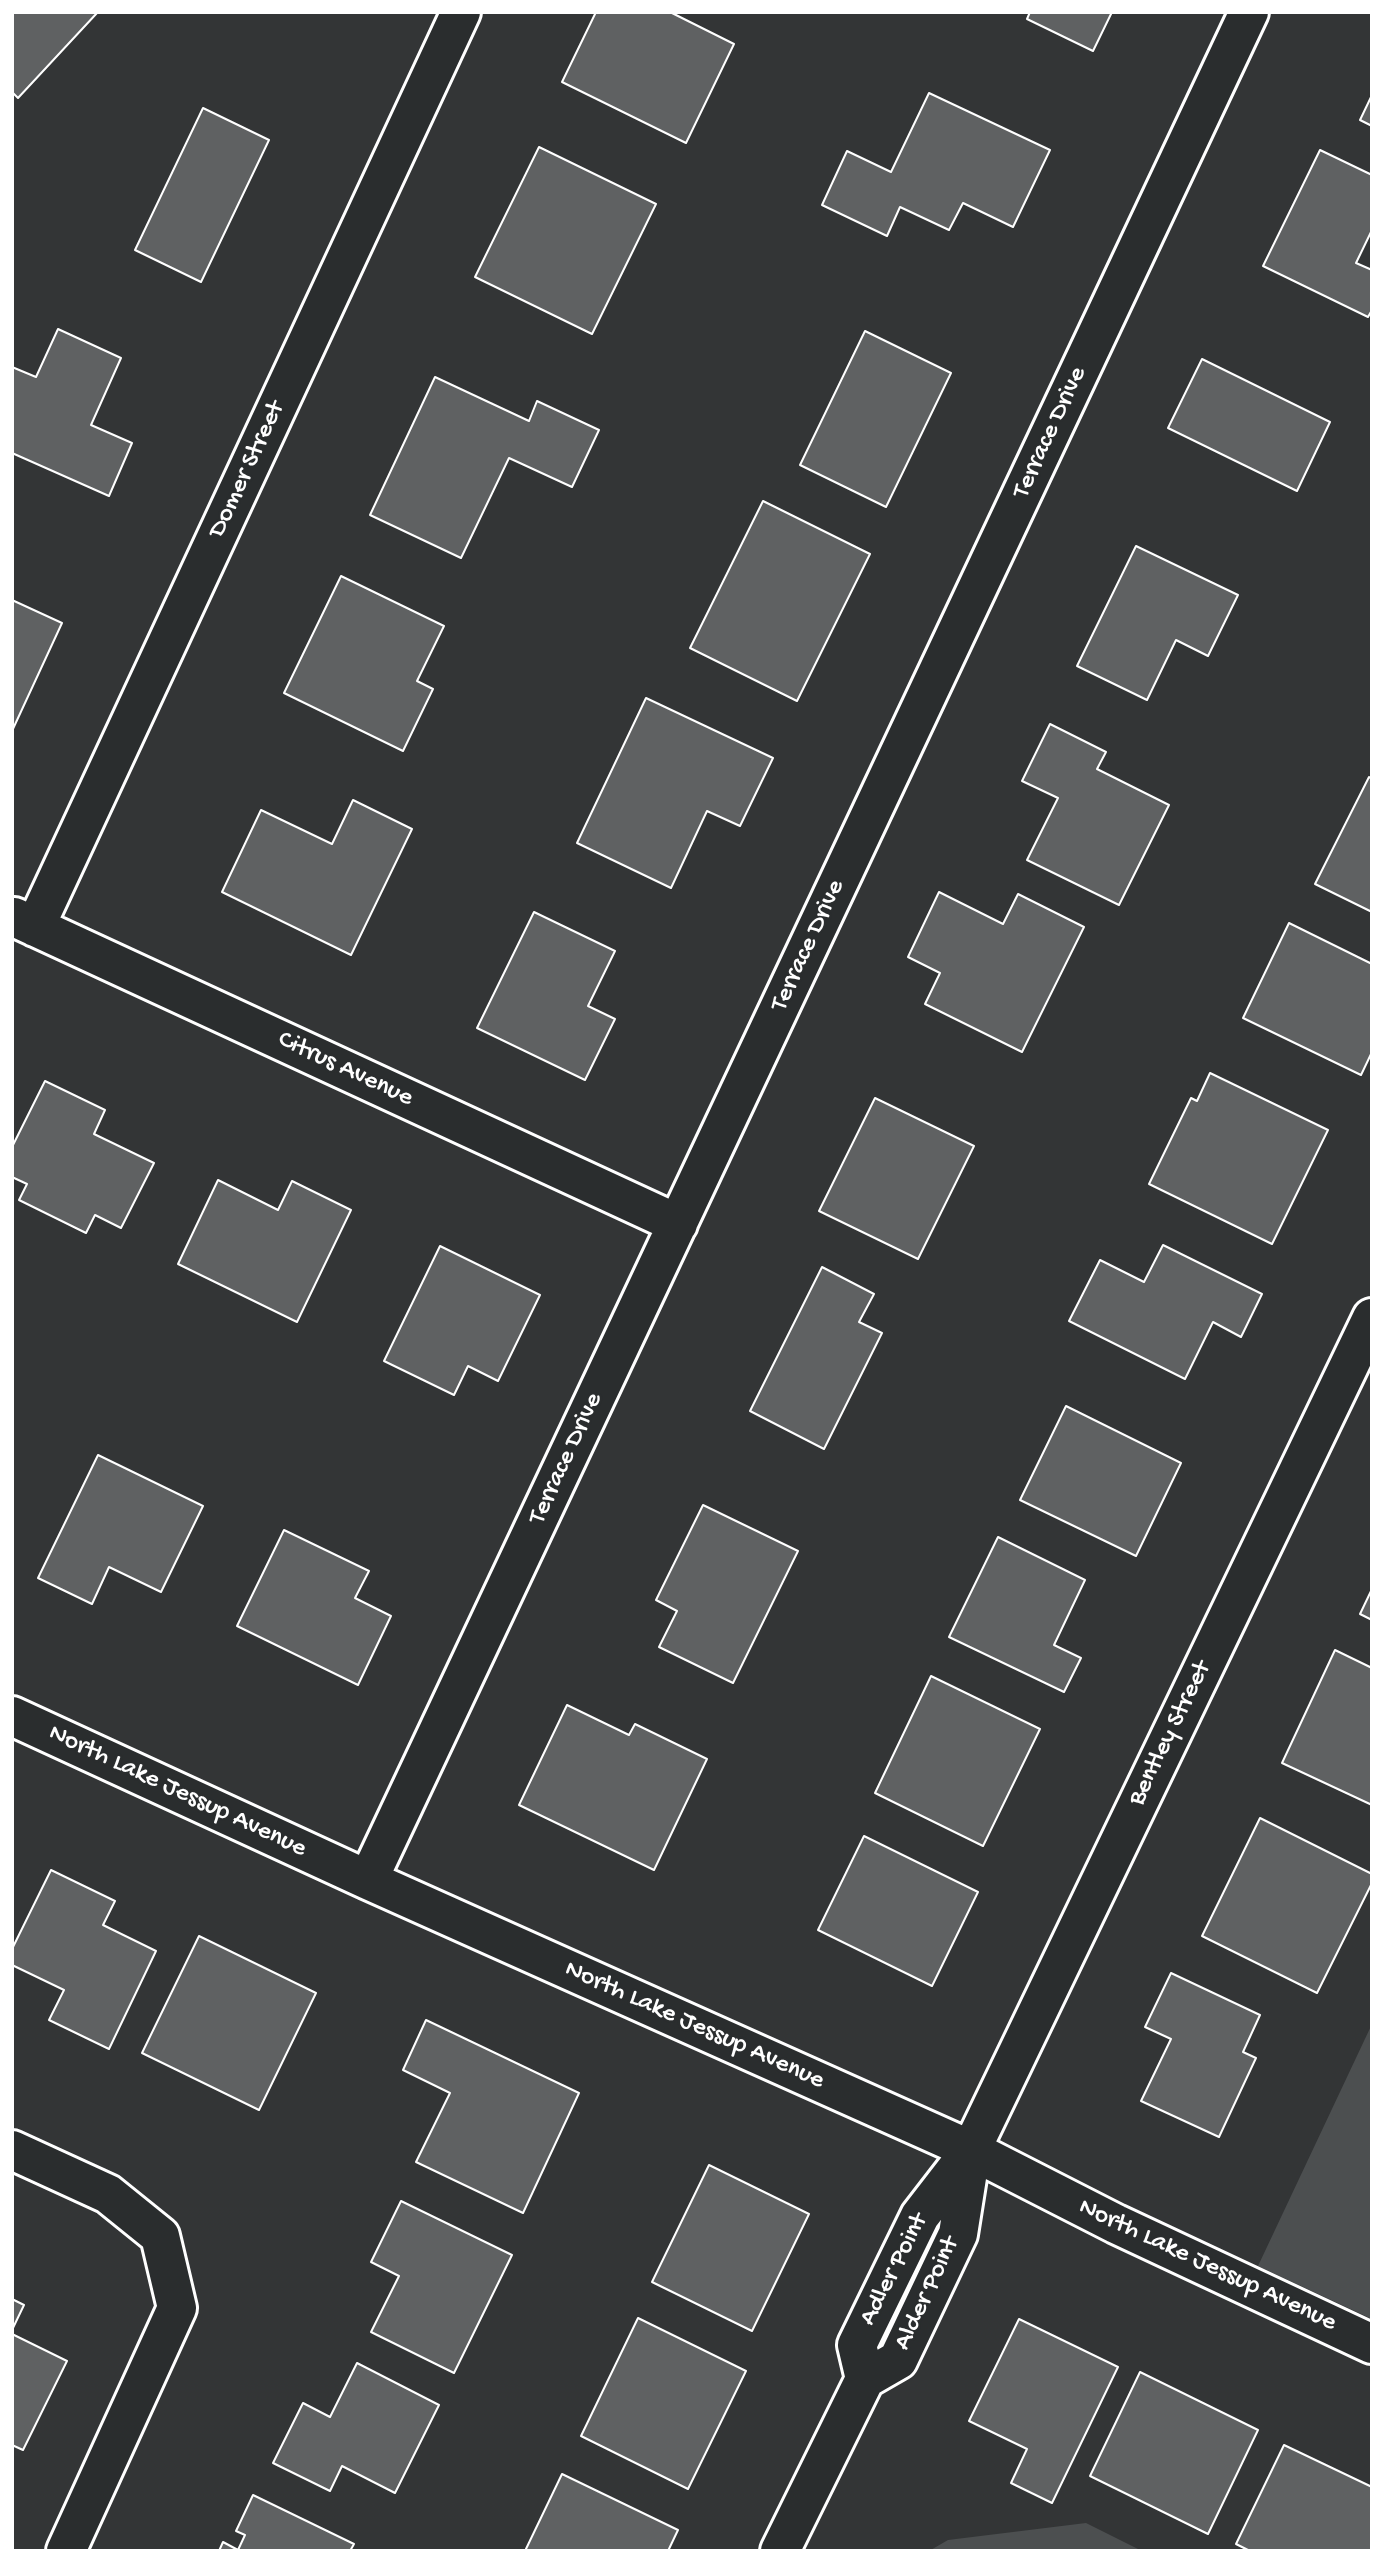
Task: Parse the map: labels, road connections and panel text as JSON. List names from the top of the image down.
{
  "streets": {
    "street": [
      "Terrace Drive",
      "Domer Street",
      "Citrus Avenue",
      "Bentley Street",
      "North Lake Jessup Avenue",
      "Adler Point"
    ]
  },
  "crossings": [
    ["Terrace Drive", "Citrus Avenue"],
    ["Terrace Drive", "North Lake Jessup Avenue"],
    ["Domer Street", "Citrus Avenue"],
    ["Bentley Street", "North Lake Jessup Avenue"],
    ["Bentley Street", "Adler Point"],
    ["North Lake Jessup Avenue", "Adler Point"]
  ]
}
